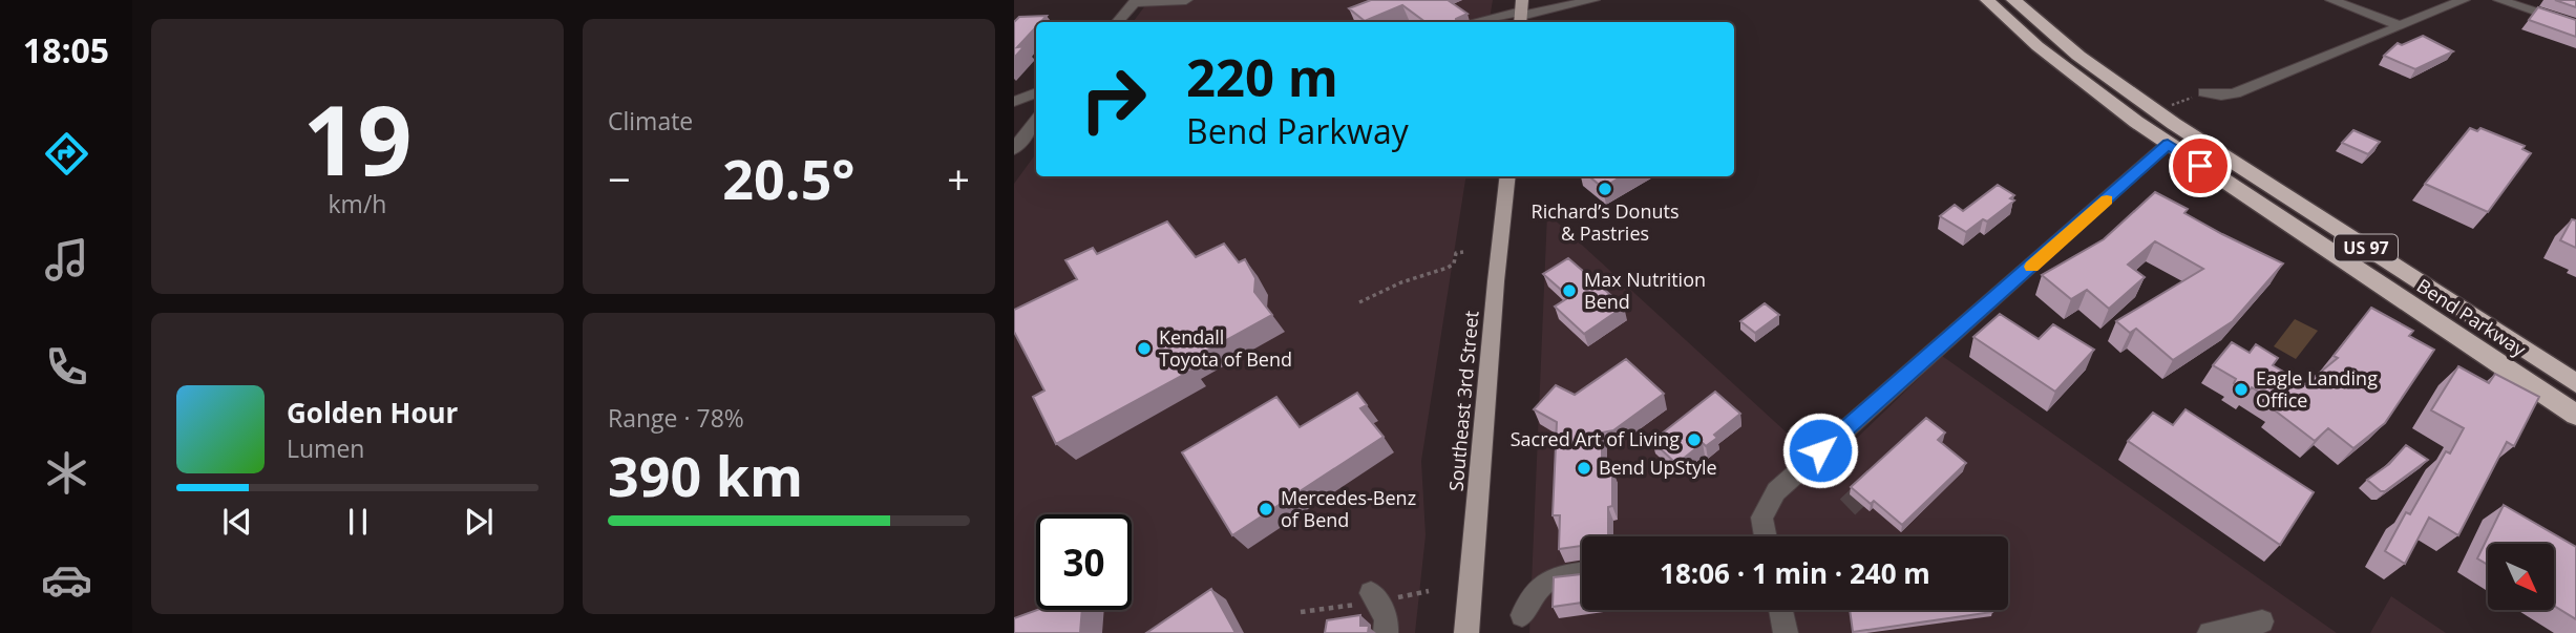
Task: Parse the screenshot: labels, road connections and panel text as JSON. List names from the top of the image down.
{
  "streets": {
    "highway": ["US 97", "Bend Parkway"],
    "main road": ["Southeast 3rd Street"]
  },
  "places": [
    "Richard’s Donuts & Pastries",
    "Max Nutrition Bend",
    "Kendall Toyota of Bend",
    "Eagle Landing Office",
    "Sacred Art of Living",
    "Bend UpStyle",
    "Mercedes-Benz of Bend"
  ],
  "north": "bottom right",
  "page": {
    "tabs": "18:05",
    "tile": [
      ["19", "km/h"],
      "Climate",
      ["Range · 78%", "390 km"]
    ],
    "turn": ["220 m", "Bend Parkway"],
    "heat": ["−", "20.5°", "+"],
    "song": ["Golden Hour", "Lumen"],
    "limit": "30",
    "trip": "18:06 · 1 min · 240 m"
  }
}
